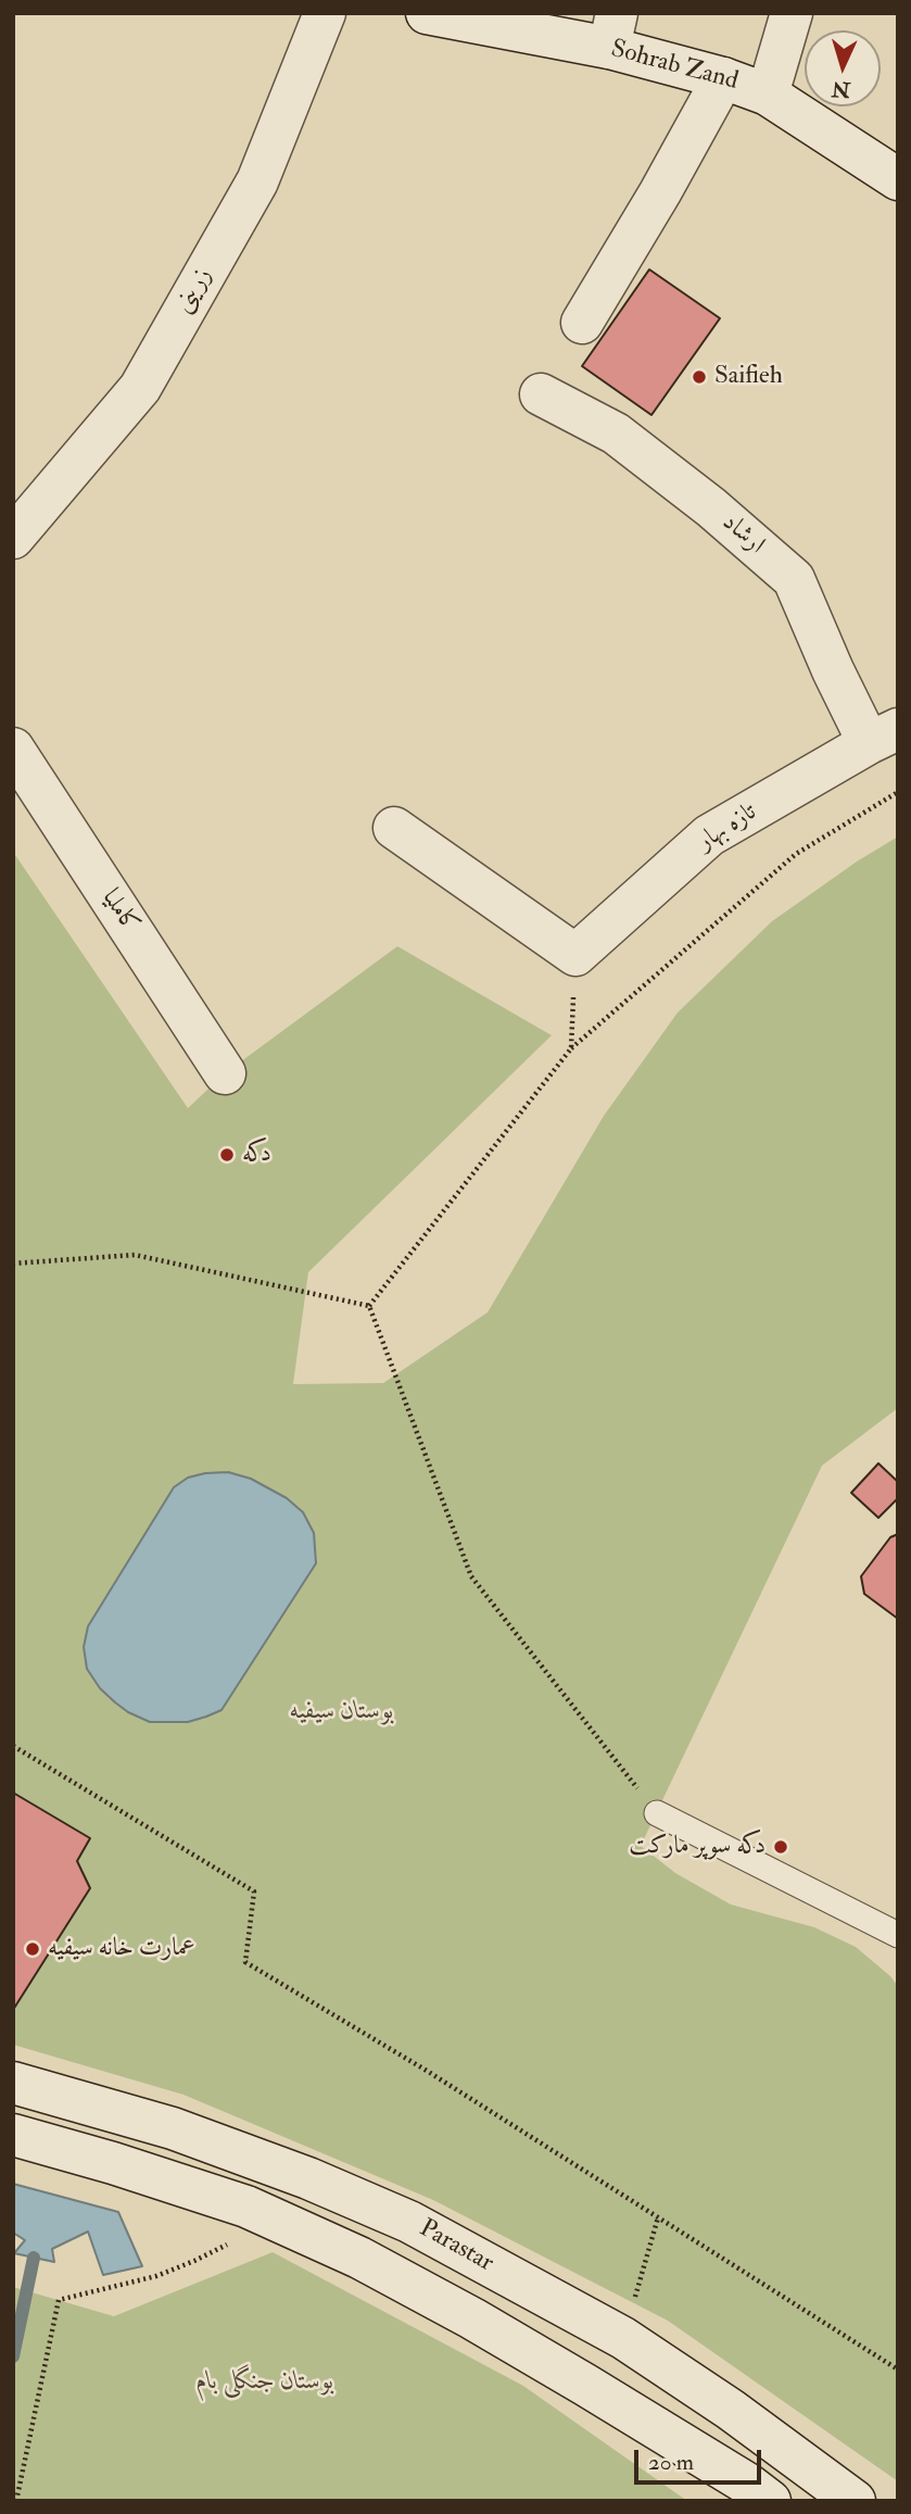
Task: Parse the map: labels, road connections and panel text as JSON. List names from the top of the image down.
{
  "streets": {
    "street": [
      "Sohrab Zand",
      "زرینی",
      "ارشاد",
      "تازه بهار",
      "کاملیا",
      "Parastar"
    ]
  },
  "crossings": [
    ["ارشاد", "تازه بهار"]
  ],
  "parks": ["بوستان سیفیه", "بوستان جنگلی بام"],
  "places": [
    "Saifieh",
    "دکه",
    "دکه سوپر مارکت",
    "عمارت خانه سیفیه"
  ],
  "scale_bar": "20 m",
  "north": "bottom"
}
